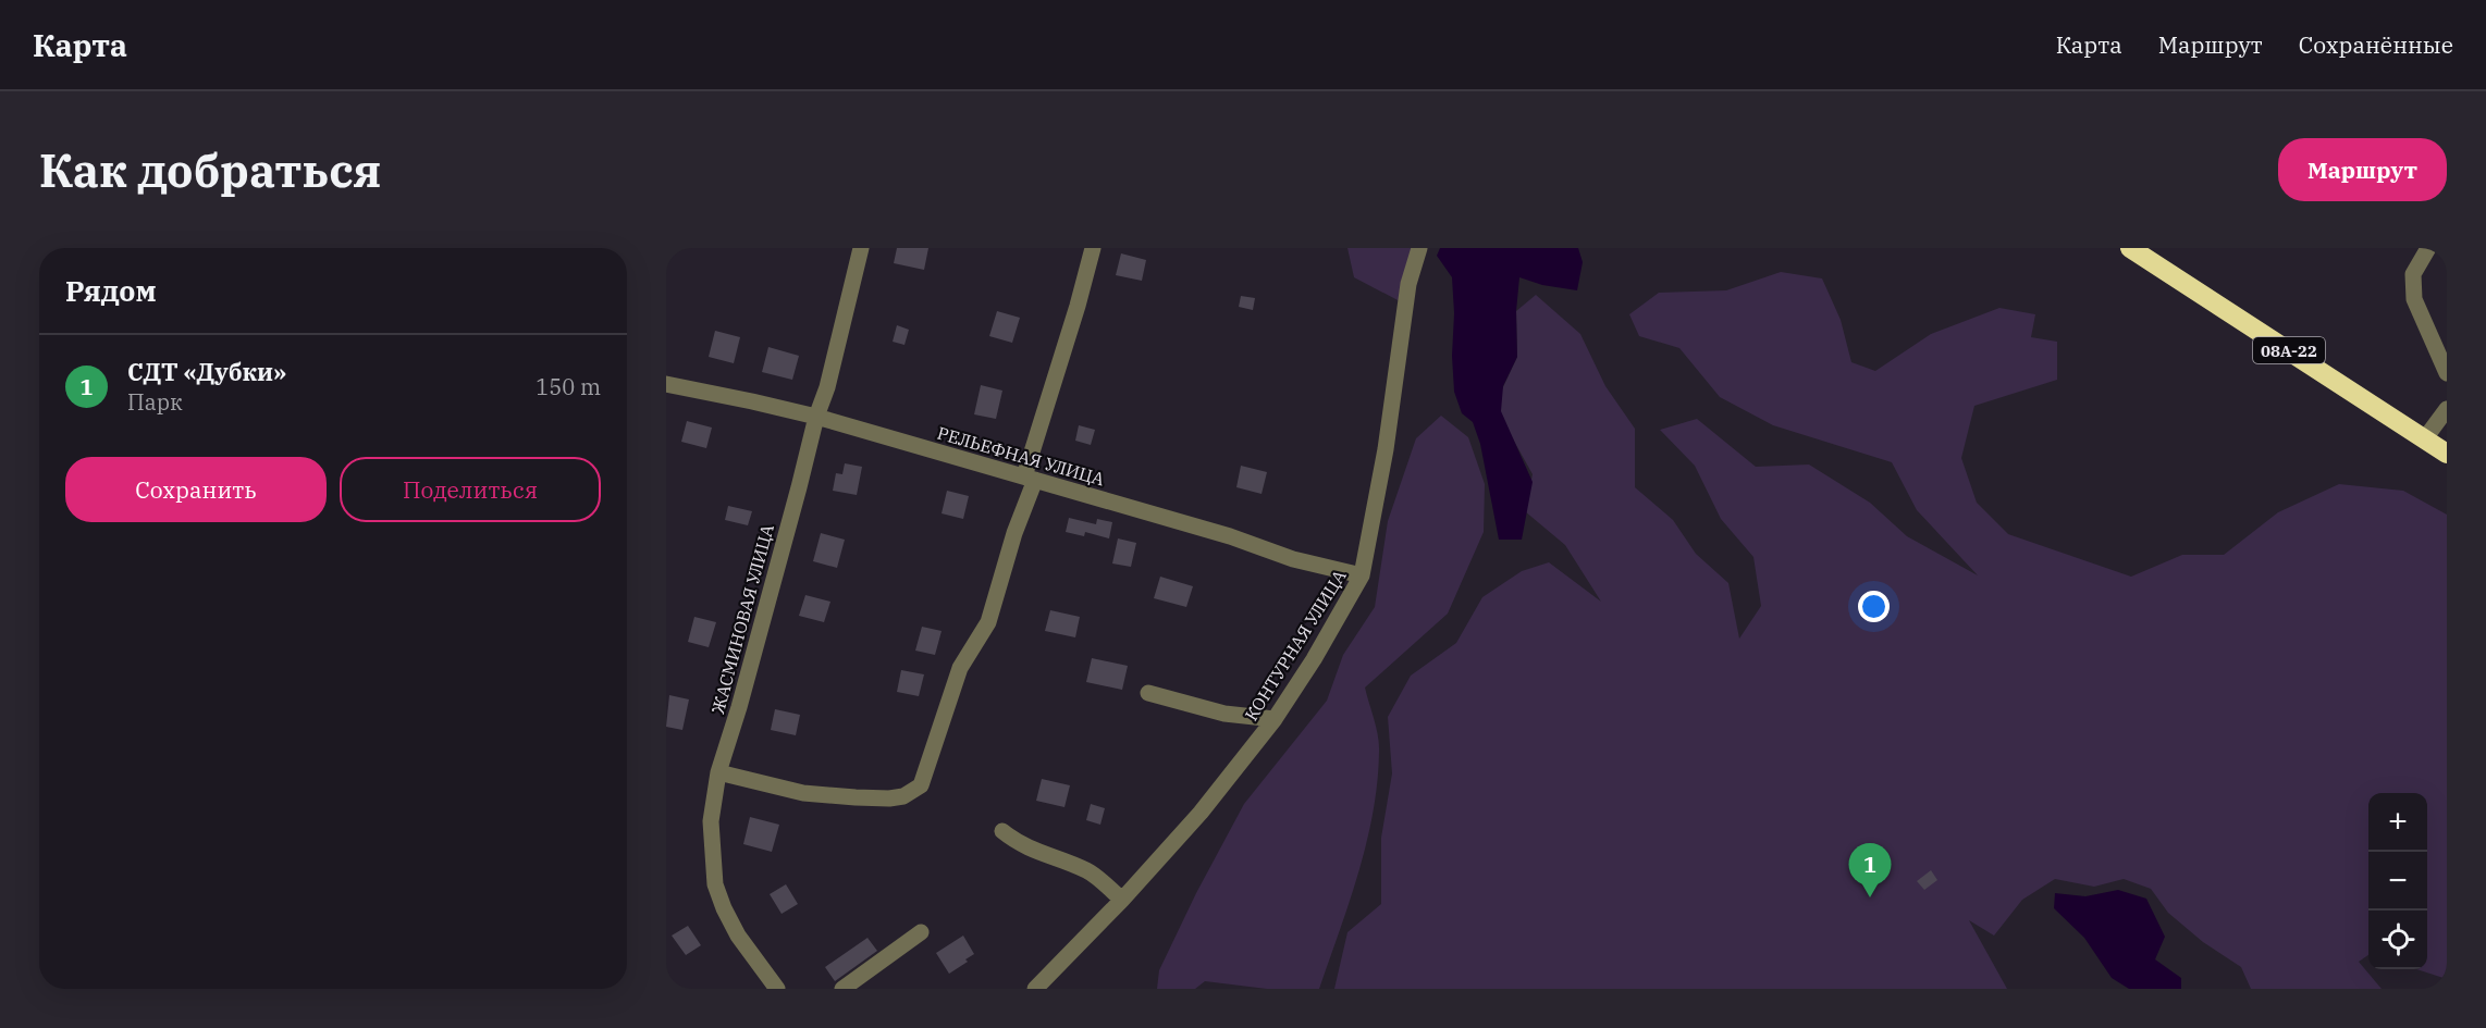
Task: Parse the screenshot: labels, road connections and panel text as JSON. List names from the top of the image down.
{
  "streets": {
    "highway": ["08А-22"],
    "street": ["РЕЛЬЕФНАЯ УЛИЦА", "ЖАСМИНОВАЯ УЛИЦА", "КОНТУРНАЯ УЛИЦА"]
  },
  "crossings": [
    ["РЕЛЬЕФНАЯ УЛИЦА", "ЖАСМИНОВАЯ УЛИЦА"],
    ["РЕЛЬЕФНАЯ УЛИЦА", "КОНТУРНАЯ УЛИЦА"]
  ],
  "page": {
    "header": "Карта",
    "nav": ["Карта", "Маршрут", "Сохранённые"],
    "buttons": [
      "Маршрут",
      ["Сохранить", "Поделиться"]
    ],
    "title": "Как добраться",
    "heading": "Рядом",
    "list": [
      {
        "mark": "1",
        "name": "СДТ «Дубки»",
        "note": "Парк",
        "value": "150 m"
      }
    ],
    "map_buttons": ["+", "−"],
    "pins": "1"
  }
}
